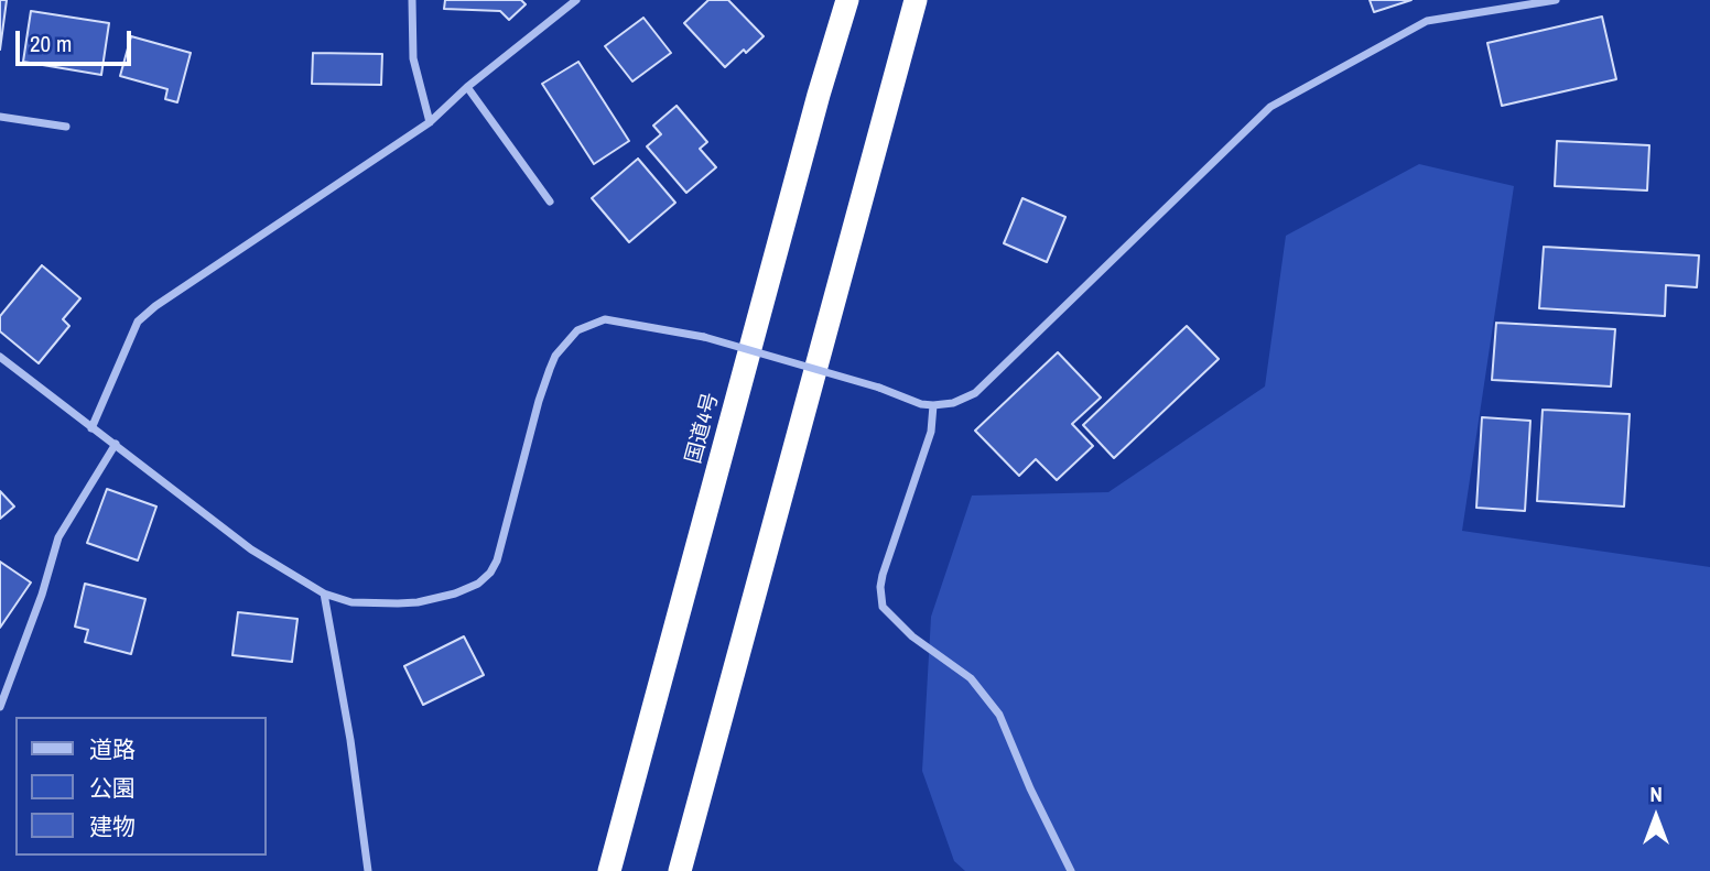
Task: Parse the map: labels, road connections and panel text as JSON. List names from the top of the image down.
{
  "streets": {
    "highway": ["国道4号"]
  },
  "legend": ["道路", "公園", "建物"],
  "scale_bar": "20 m",
  "north": "top"
}
